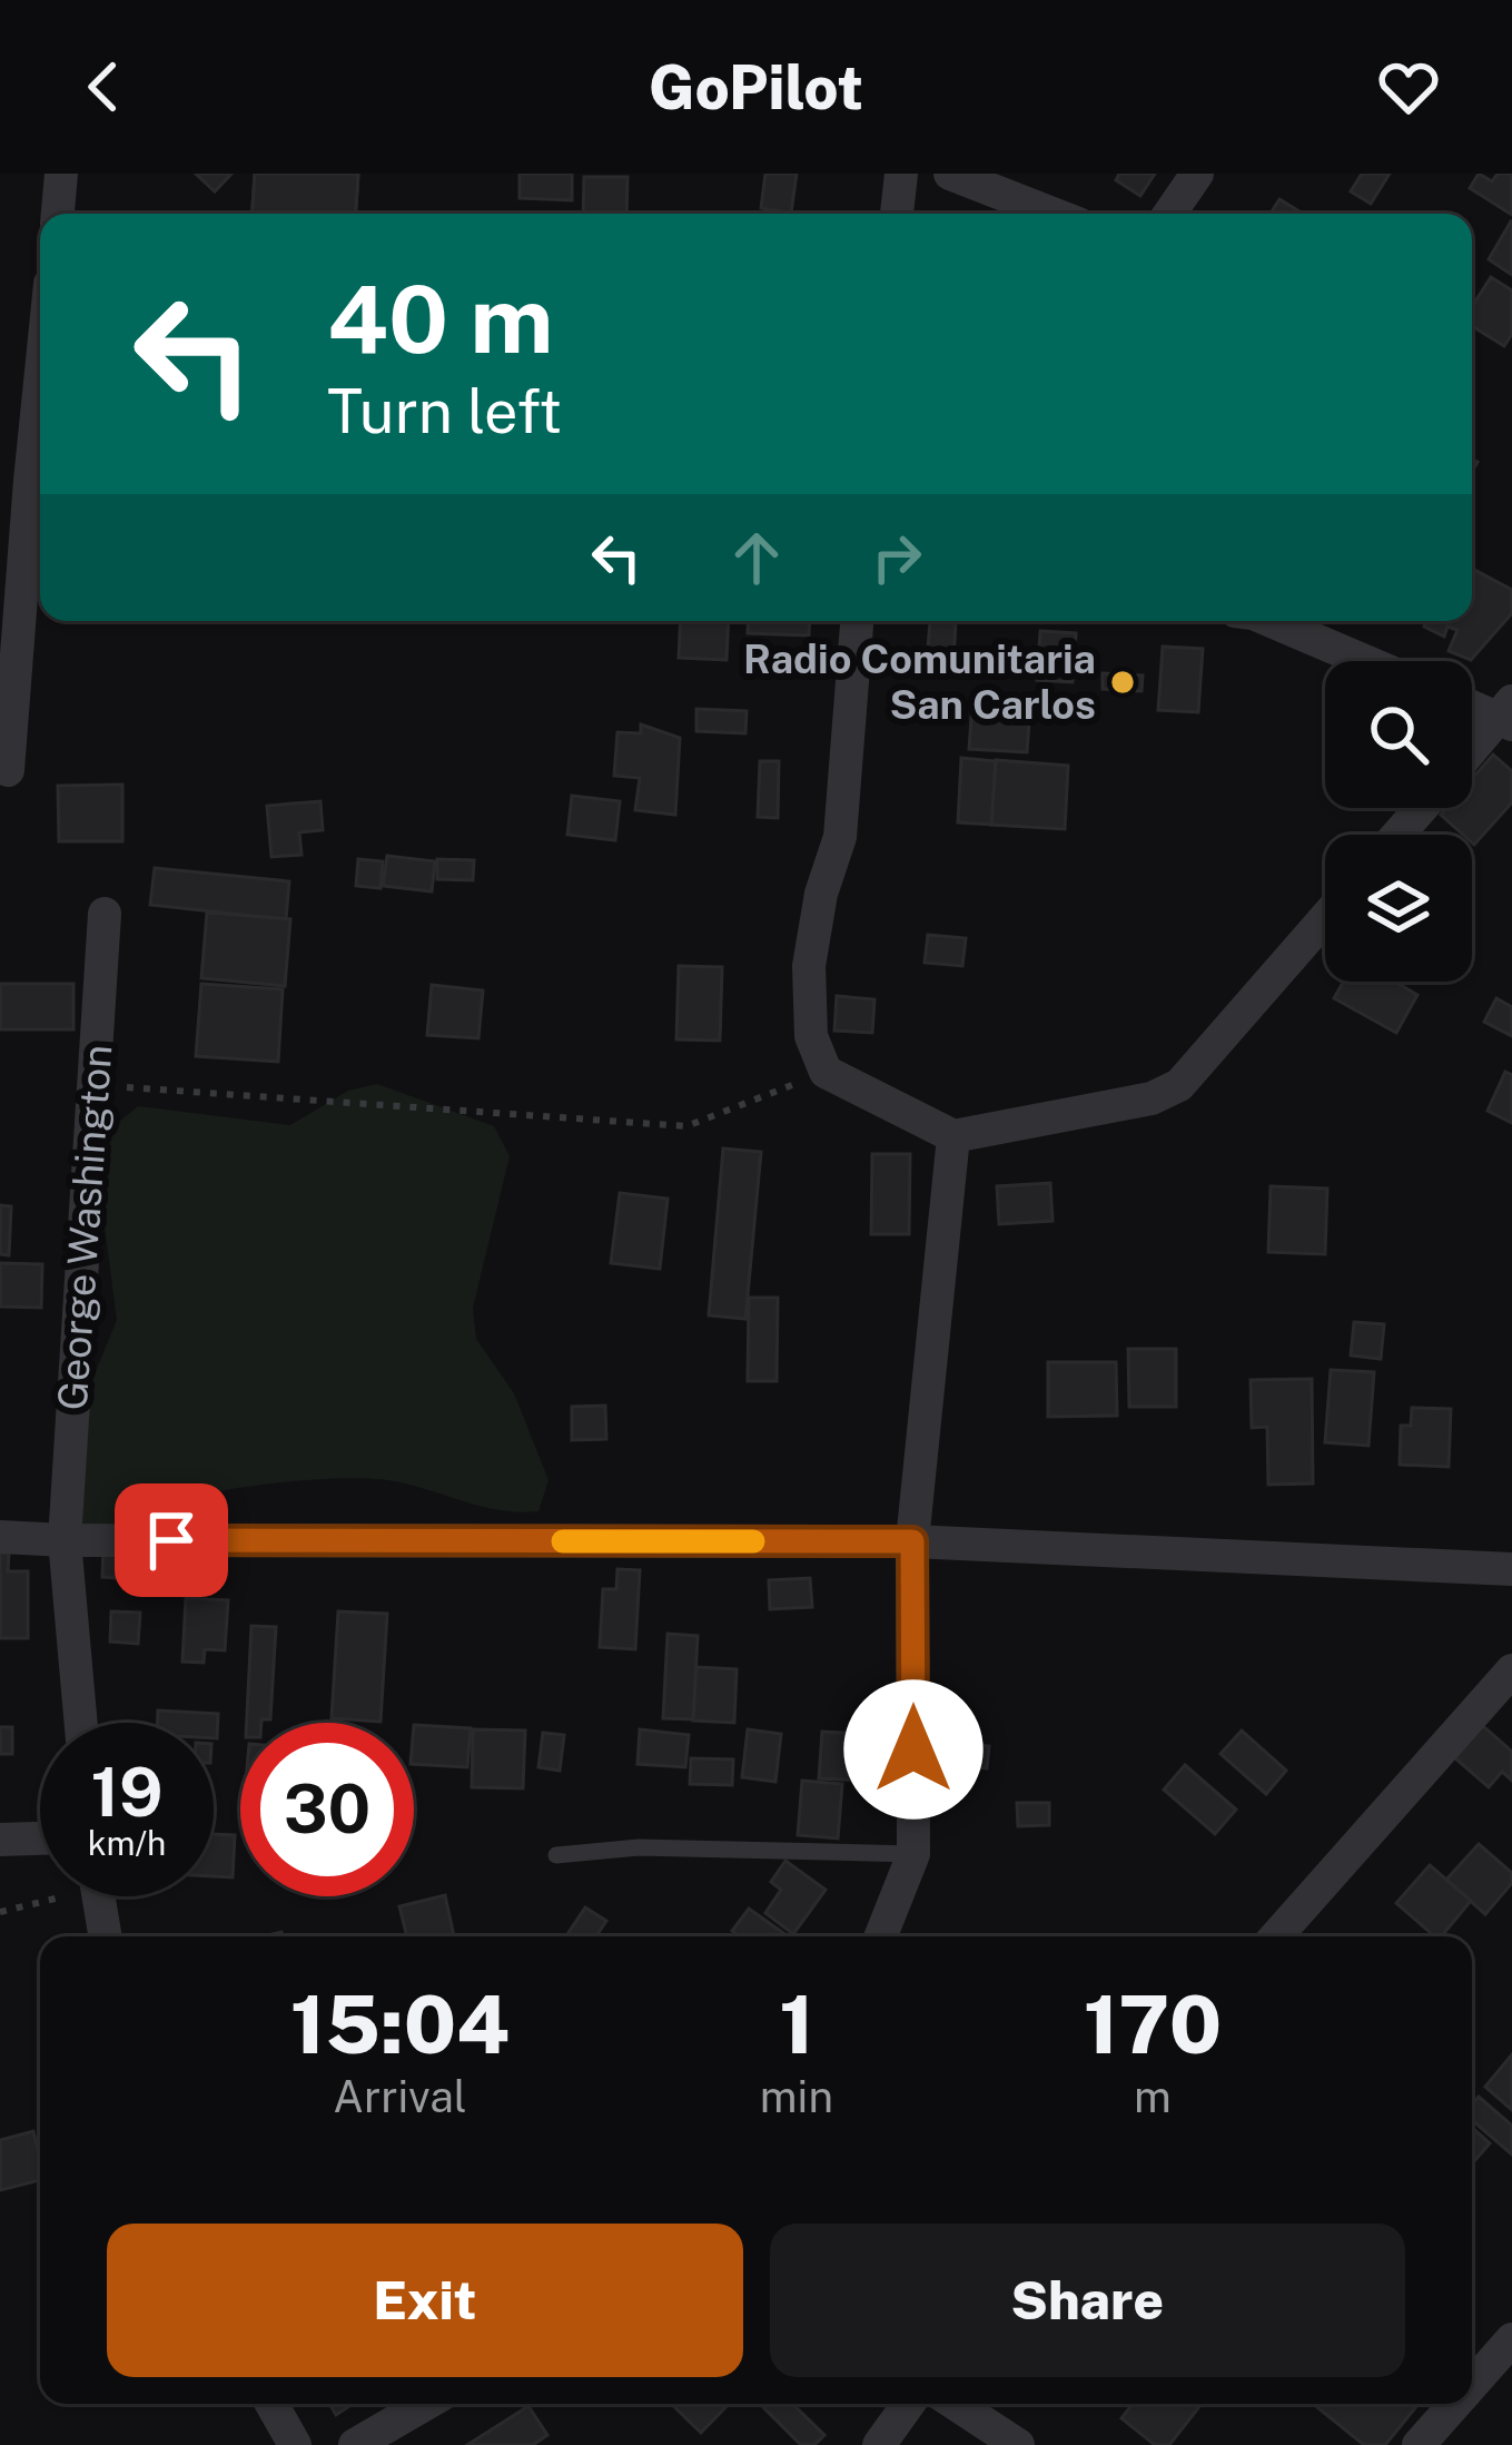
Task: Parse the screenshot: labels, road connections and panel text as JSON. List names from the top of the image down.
{
  "streets": {
    "street": ["George Washington"]
  },
  "places": ["Radio Comunitaria San Carlos"],
  "page": {
    "header": "GoPilot",
    "turn": ["40 m", "Turn left"],
    "speed": "19 km/h",
    "limit": "30",
    "eta": [
      "15:04",
      "Arrival",
      "1",
      "min",
      "170",
      "m"
    ],
    "buttons": ["Exit", "Share"]
  }
}
